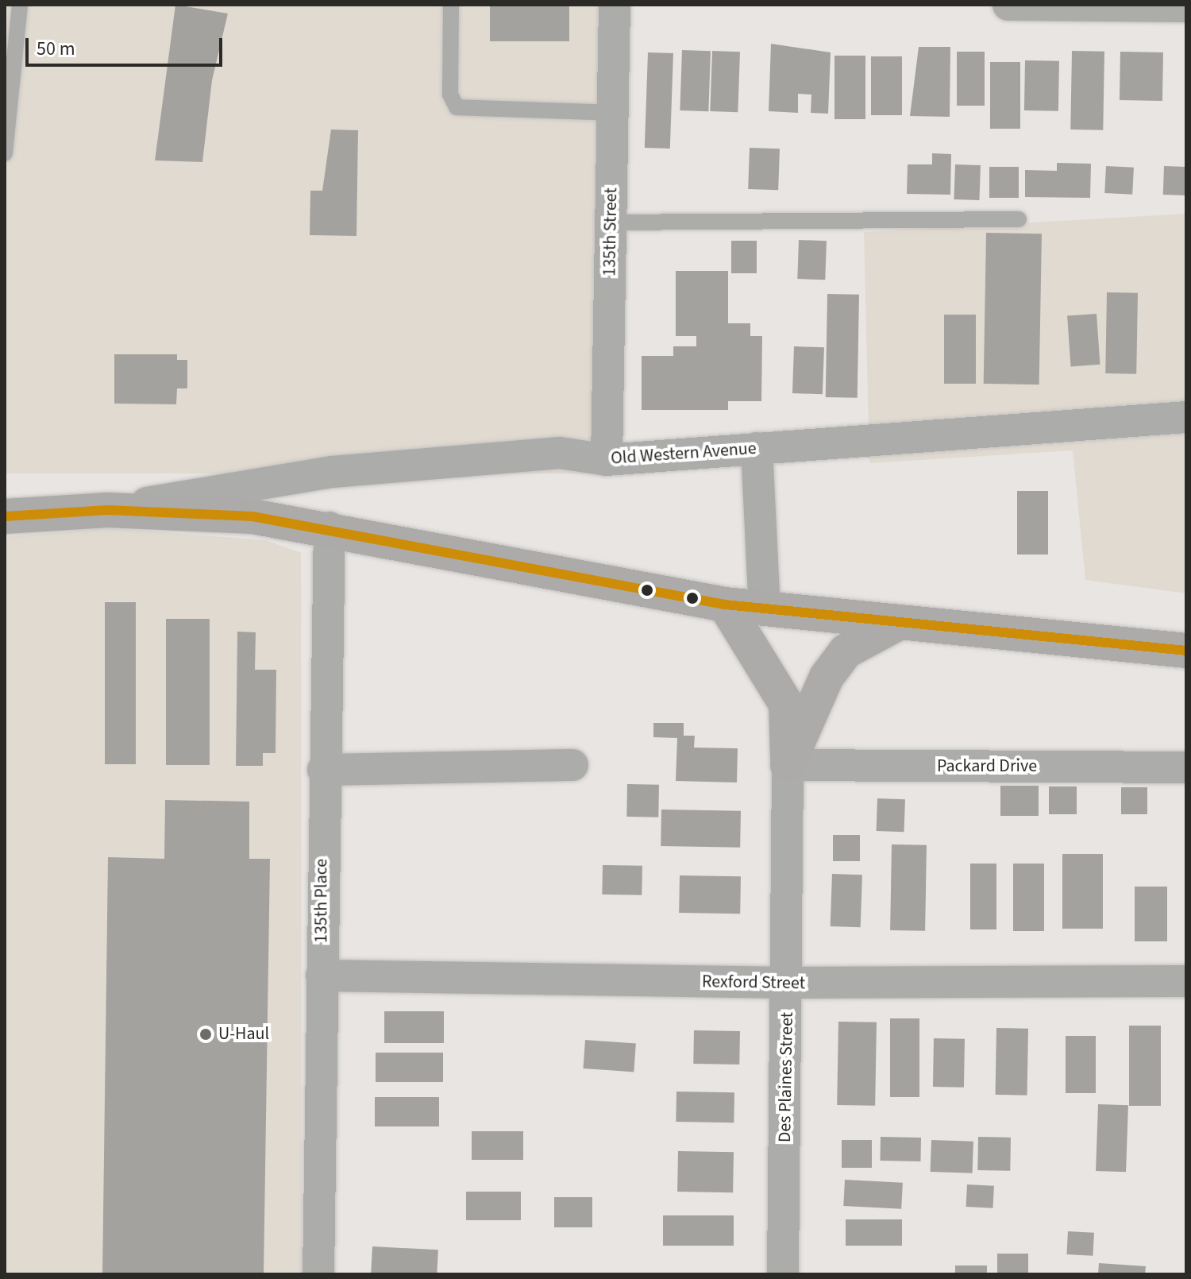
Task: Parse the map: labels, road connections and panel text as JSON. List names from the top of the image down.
{
  "streets": {
    "street": [
      "135th Street",
      "Old Western Avenue",
      "Packard Drive",
      "135th Place",
      "Rexford Street",
      "Des Plaines Street"
    ]
  },
  "crossings": [
    ["135th Street", "Old Western Avenue"],
    ["Packard Drive", "Des Plaines Street"],
    ["135th Place", "Rexford Street"],
    ["Rexford Street", "Des Plaines Street"]
  ],
  "places": ["U-Haul"],
  "scale_bar": "50 m"
}
